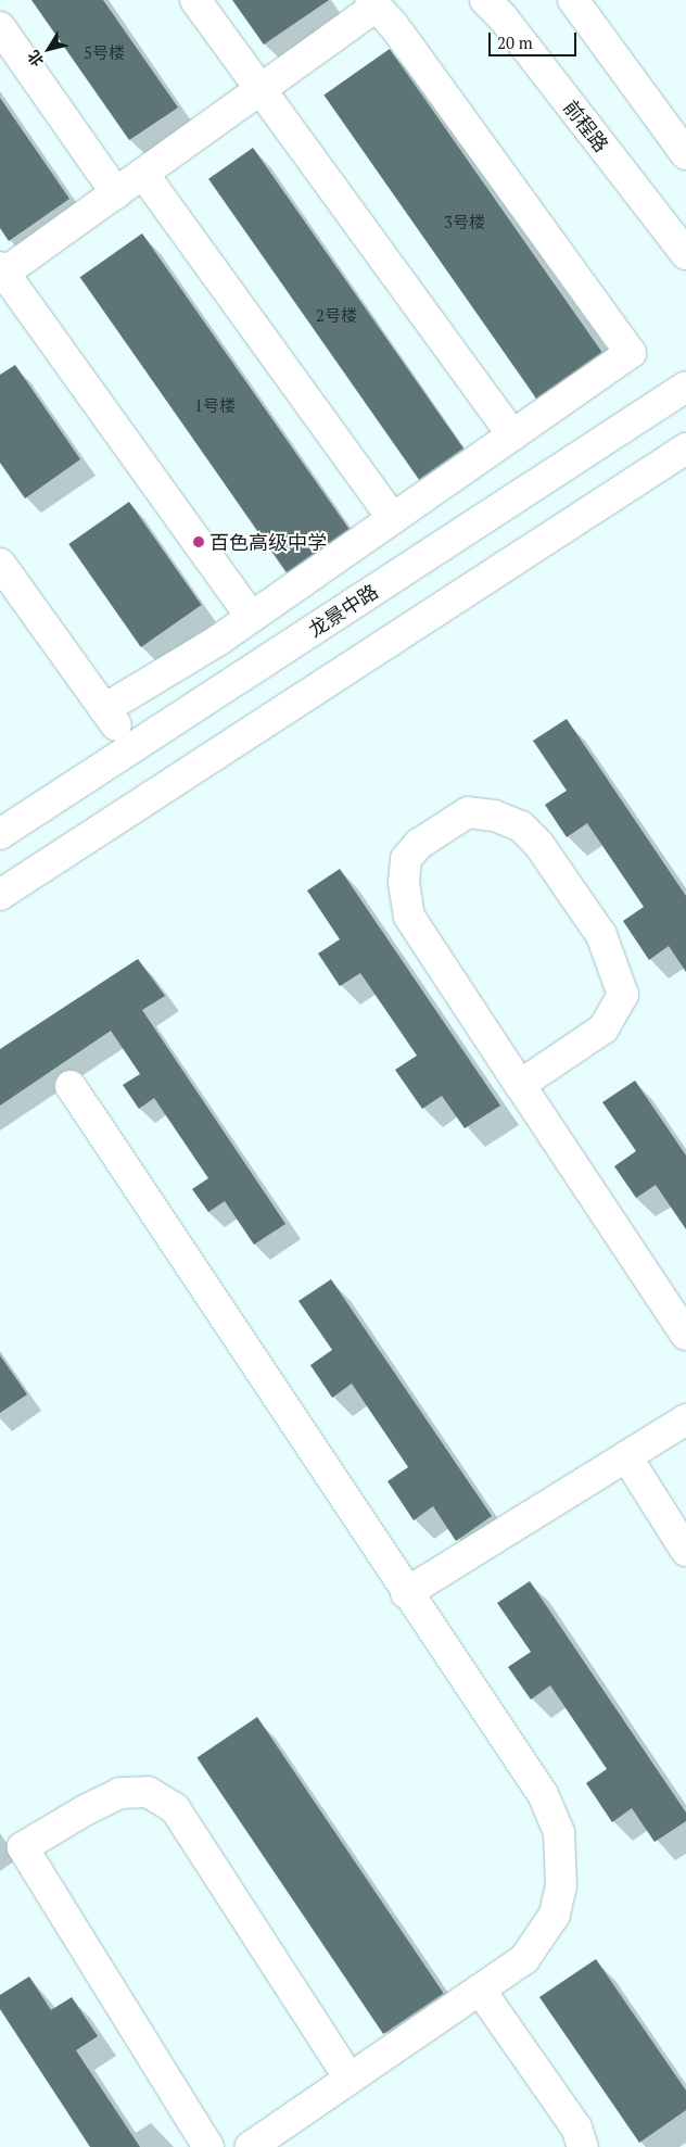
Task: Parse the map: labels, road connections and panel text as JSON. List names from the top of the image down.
{
  "streets": {
    "street": ["前程路", "龙景中路"]
  },
  "places": ["百色高级中学"],
  "house_numbers": [
    "5号楼",
    "3号楼",
    "2号楼",
    "1号楼"
  ],
  "scale_bar": "20 m",
  "north": "bottom left"
}
